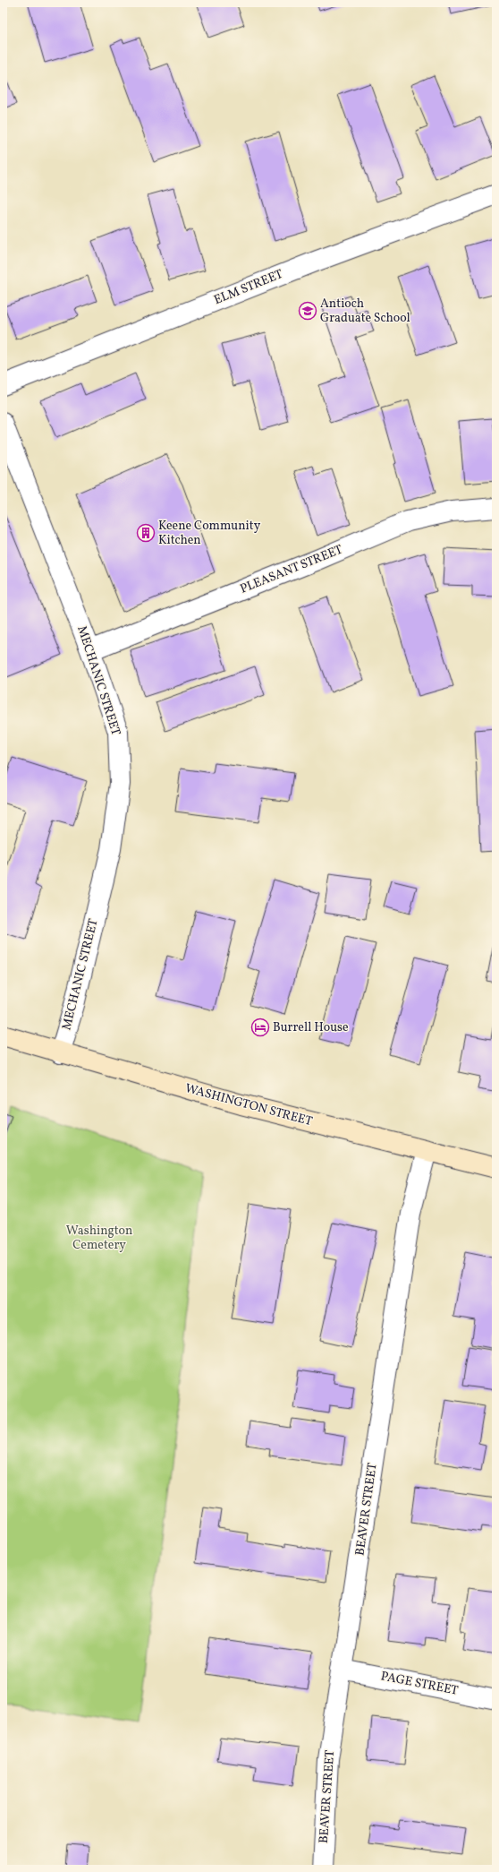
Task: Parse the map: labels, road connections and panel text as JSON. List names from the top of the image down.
{
  "streets": {
    "main road": ["WASHINGTON STREET"],
    "street": [
      "ELM STREET",
      "PLEASANT STREET",
      "MECHANIC STREET",
      "BEAVER STREET",
      "PAGE STREET"
    ]
  },
  "crossings": [
    ["PLEASANT STREET", "MECHANIC STREET"],
    ["MECHANIC STREET", "WASHINGTON STREET"],
    ["WASHINGTON STREET", "BEAVER STREET"],
    ["BEAVER STREET", "PAGE STREET"]
  ],
  "parks": ["Washington Cemetery"],
  "places": {
    "school or university": ["Antioch Graduate School"],
    "building": ["Keene Community Kitchen"],
    "hotel": ["Burrell House"]
  }
}
